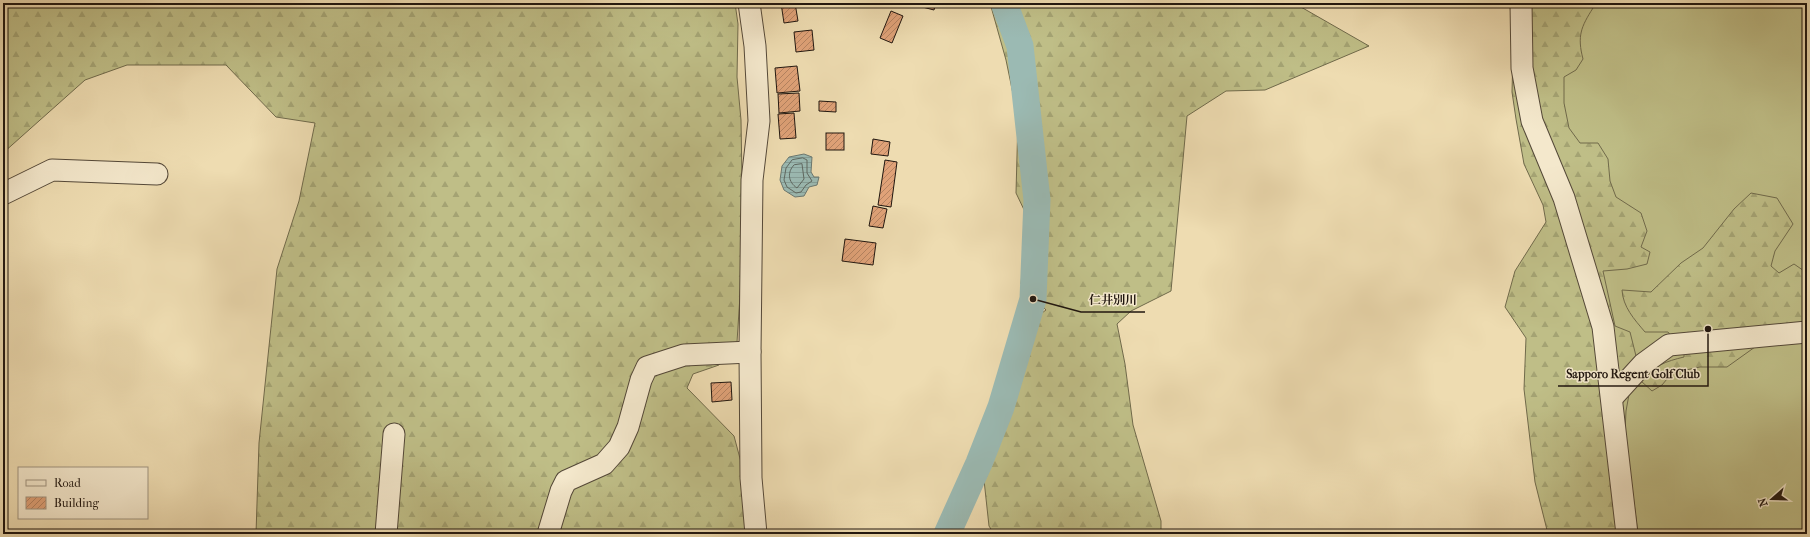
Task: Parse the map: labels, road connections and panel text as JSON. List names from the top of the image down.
{
  "places": ["仁井別川", "Sapporo Regent Golf Club"],
  "legend": ["Road", "Building"],
  "north": "left"
}
